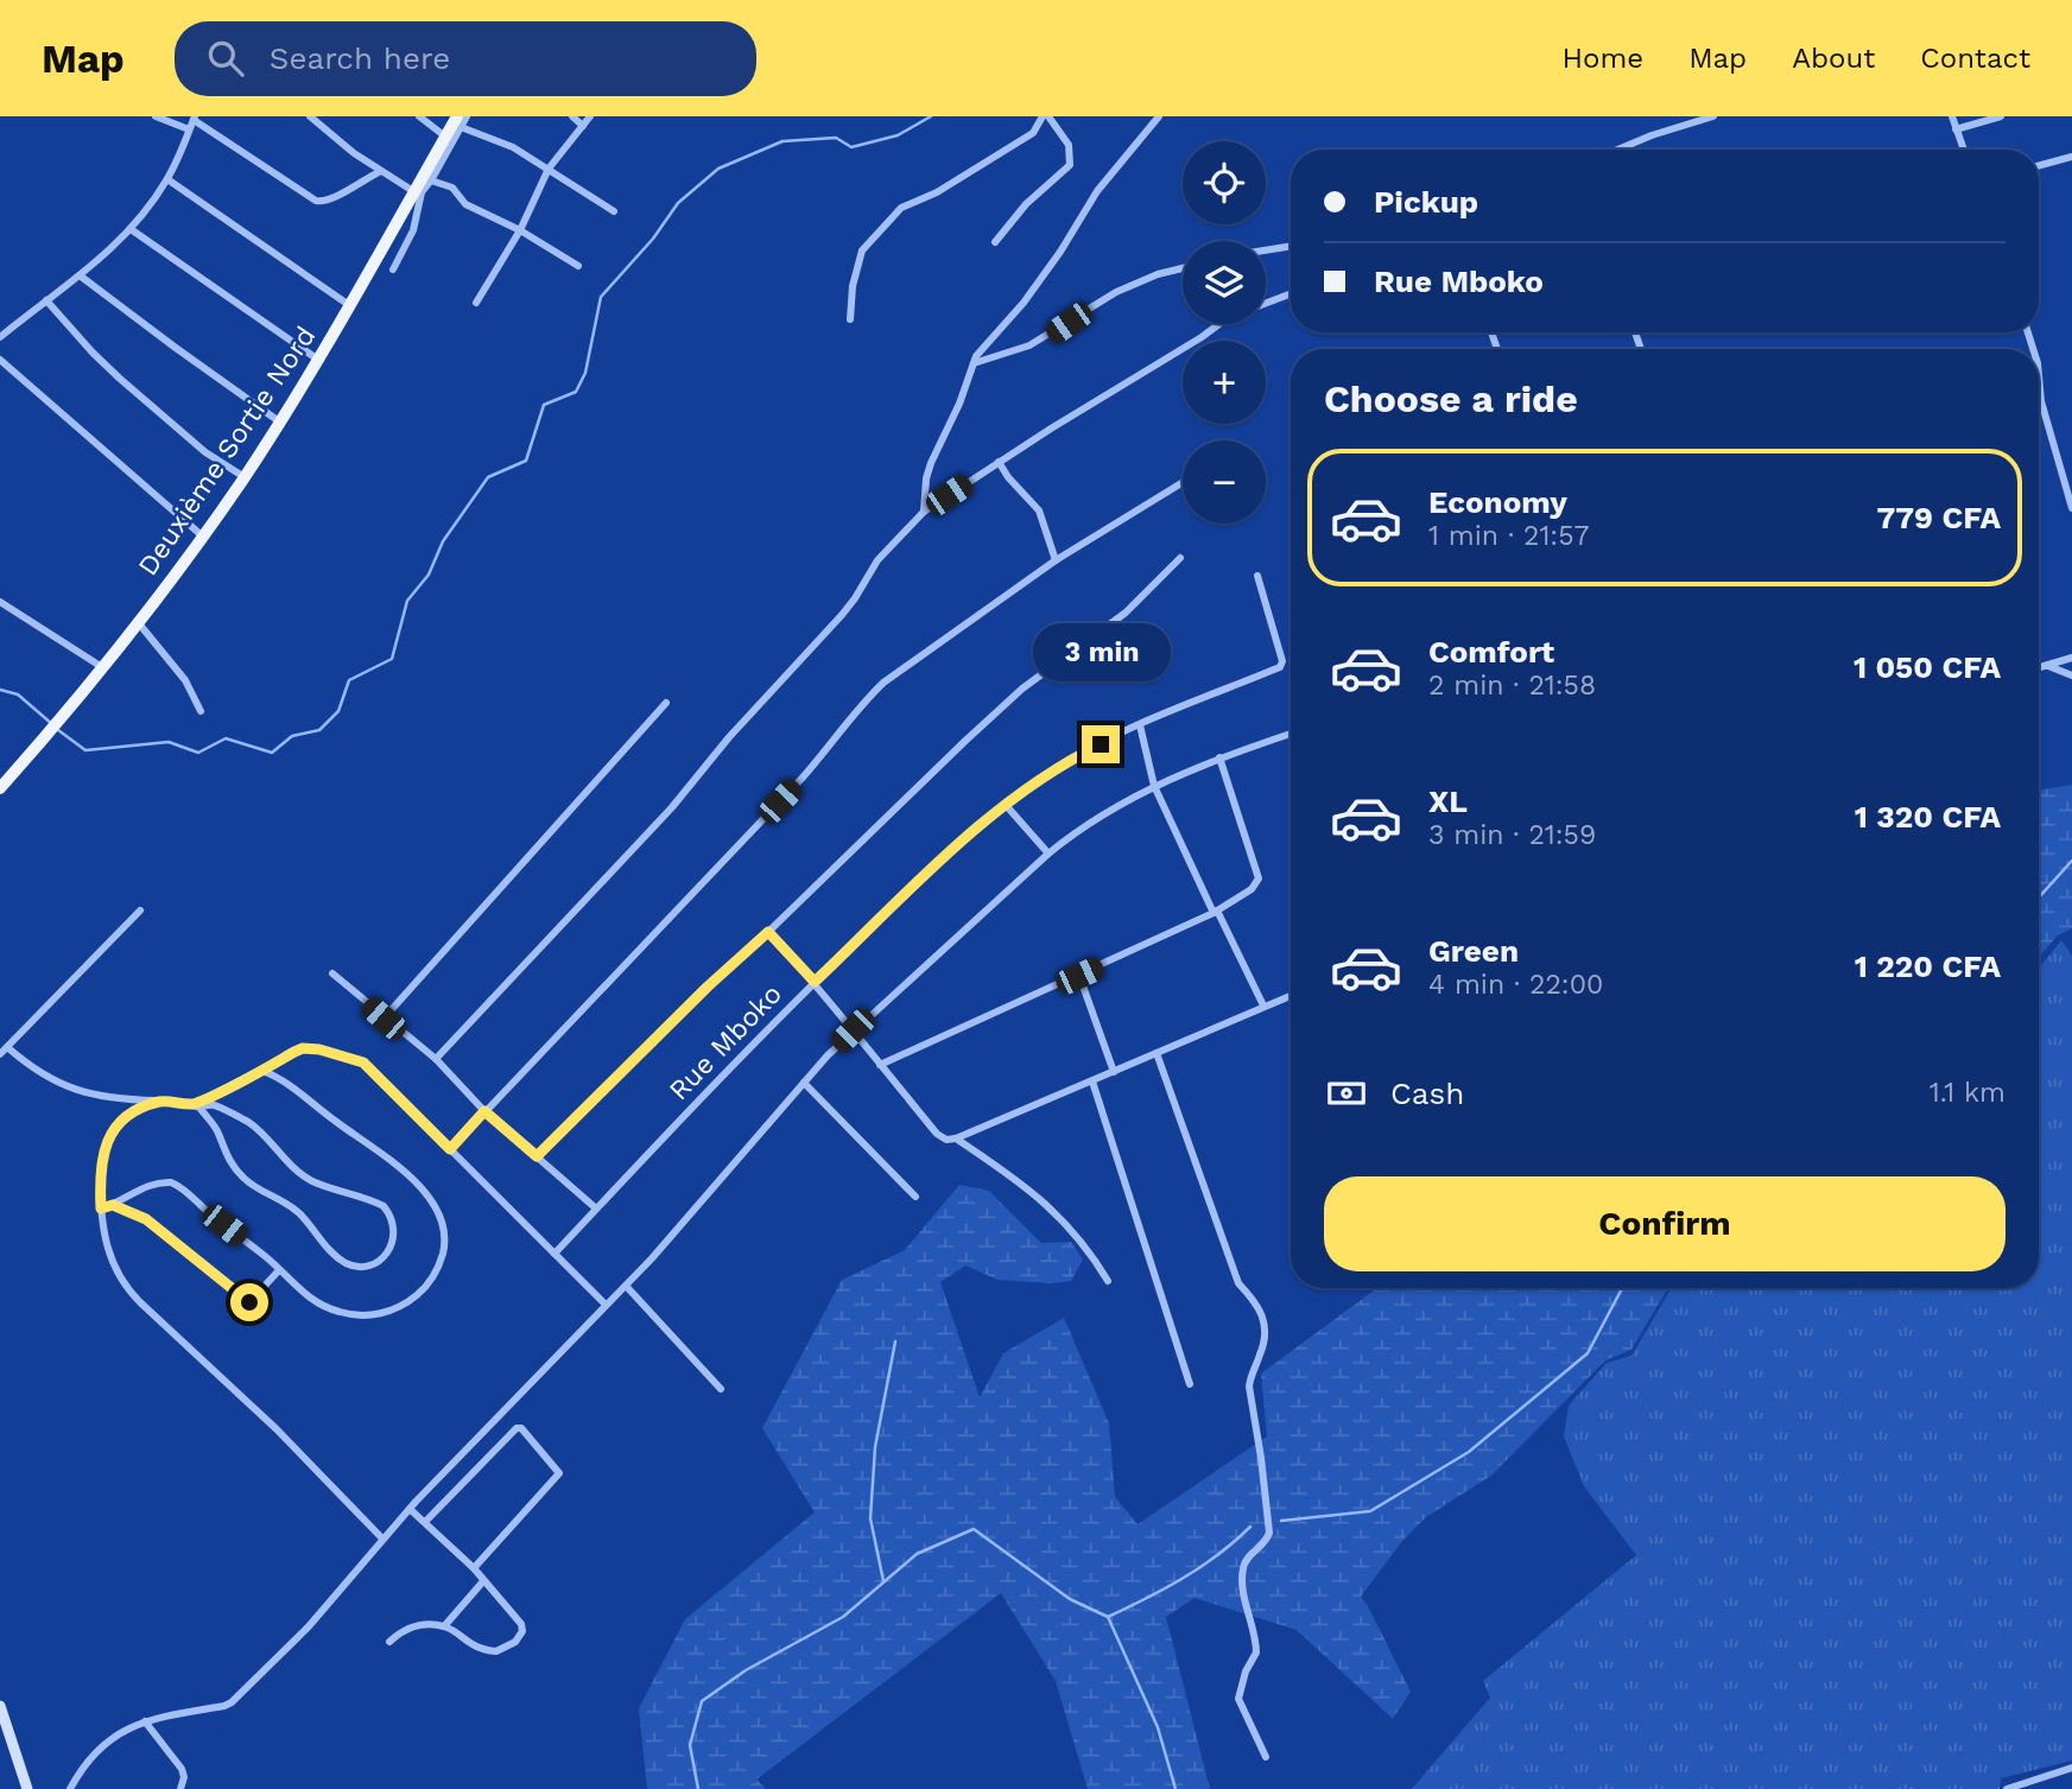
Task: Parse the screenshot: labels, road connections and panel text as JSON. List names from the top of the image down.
{
  "streets": {
    "main road": ["Deuxième Sortie Nord"],
    "street": ["Rue Mboko"]
  },
  "page": {
    "header": "Map",
    "search": "Search here",
    "nav": [
      "Home",
      "Map",
      "About",
      "Contact"
    ],
    "map_buttons": ["+", "−"],
    "banner": ["Pickup", "Rue Mboko"],
    "heading": "Choose a ride",
    "list": [
      {
        "name": "Economy",
        "note": "1 min · 21:57",
        "value": "779 CFA"
      },
      {
        "name": "Comfort",
        "note": "2 min · 21:58",
        "value": "1 050 CFA"
      },
      {
        "name": "XL",
        "note": "3 min · 21:59",
        "value": "1 320 CFA"
      },
      {
        "name": "Green",
        "note": "4 min · 22:00",
        "value": "1 220 CFA"
      }
    ],
    "bubble": "3 min",
    "pay": ["Cash", "1.1 km"],
    "buttons": "Confirm"
  }
}
